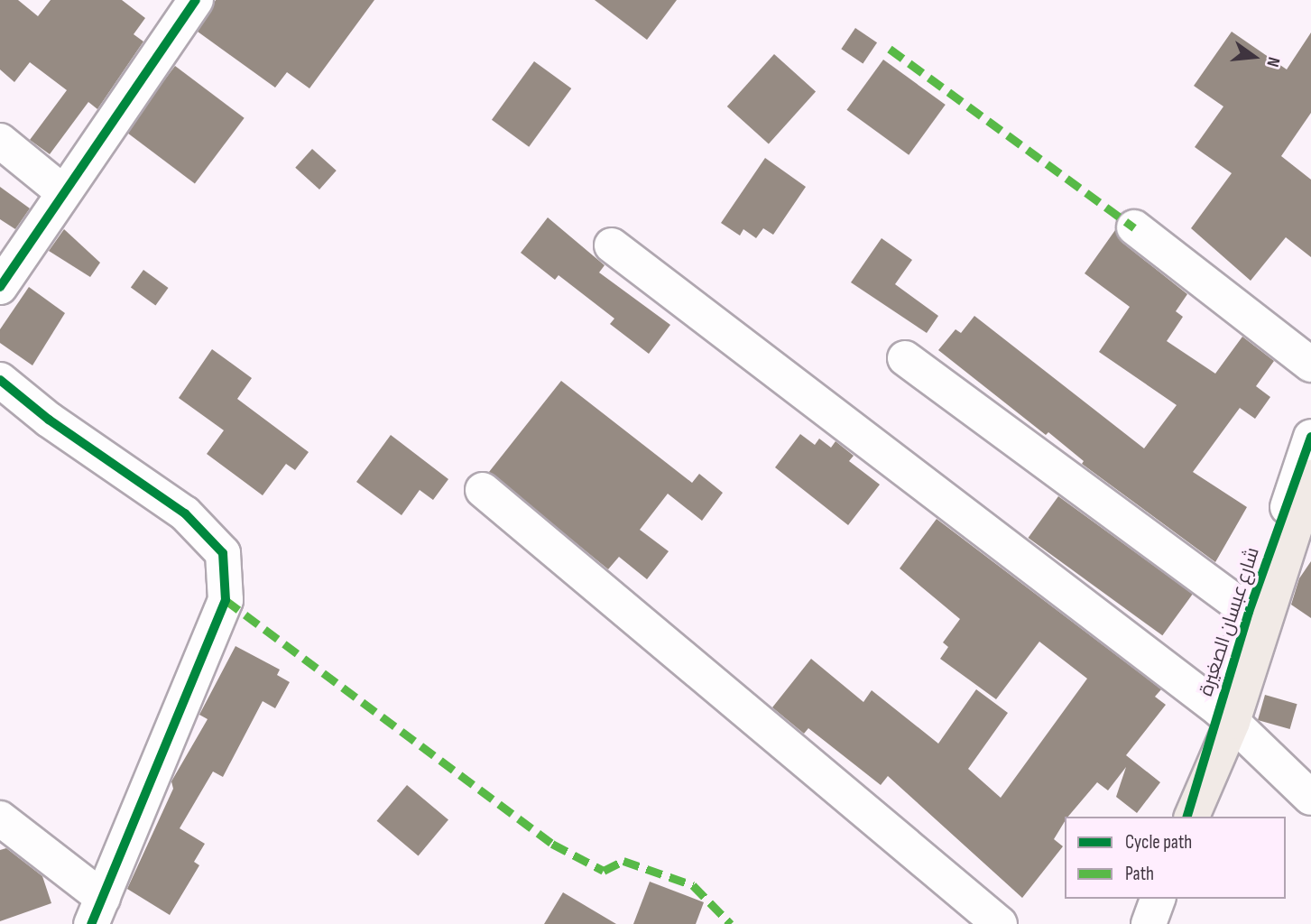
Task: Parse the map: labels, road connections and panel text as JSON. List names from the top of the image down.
{
  "streets": {
    "main road": ["شارع عبسان الصغيرة"]
  },
  "legend": ["Cycle path", "Path"],
  "north": "right"
}
